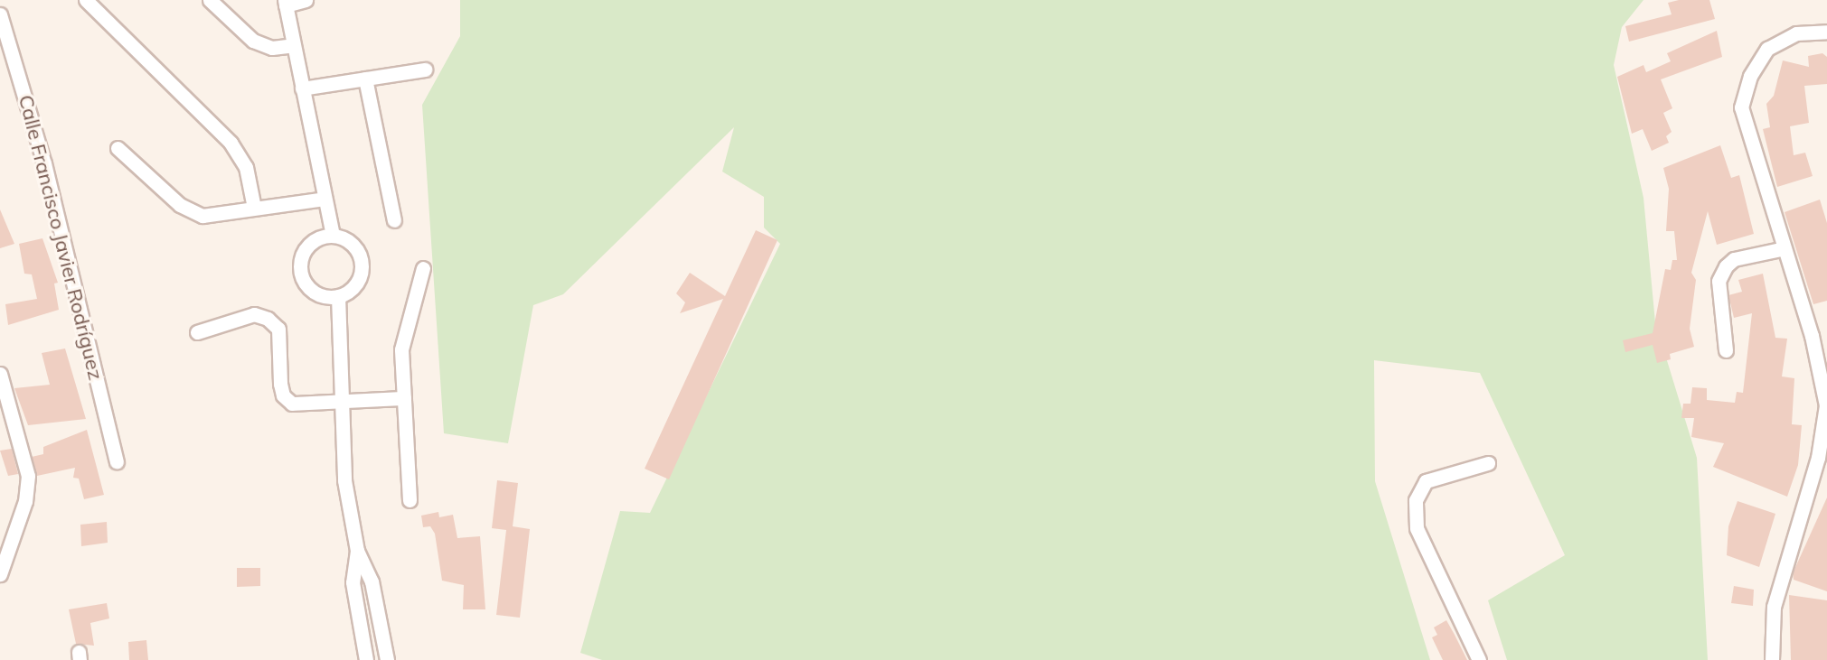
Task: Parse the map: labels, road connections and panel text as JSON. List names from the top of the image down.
{
  "streets": {
    "street": ["Calle Francisco Javier Rodríguez"]
  }
}
